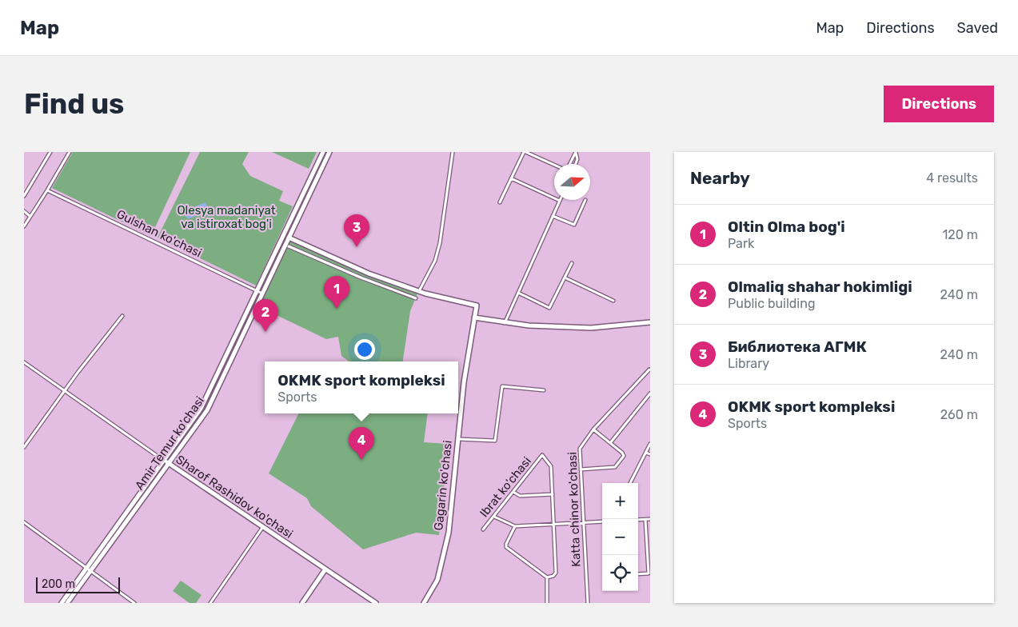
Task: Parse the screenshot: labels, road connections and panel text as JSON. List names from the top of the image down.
{
  "streets": {
    "main road": ["Amir Temur ko'chasi", "Gagarin ko'chasi", "Sharof Rashidov ko'chasi"],
    "street": ["Gulshan ko'chasi", "Ibrat ko'chasi", "Katta chinor ko'chasi"]
  },
  "crossings": [
    ["Gulshan ko'chasi", "Amir Temur ko'chasi"],
    ["Amir Temur ko'chasi", "Sharof Rashidov ko'chasi"]
  ],
  "parks": ["Olesya madaniyat va istiroxat bog'i"],
  "scale_bar": "200 m",
  "north": "right",
  "page": {
    "header": "Map",
    "nav": ["Map", "Directions", "Saved"],
    "buttons": "Directions",
    "title": "Find us",
    "heading": ["Nearby", "4 results"],
    "list": [
      {
        "mark": "1",
        "name": "Oltin Olma bog'i",
        "note": "Park",
        "value": "120 m"
      },
      {
        "mark": "2",
        "name": "Olmaliq shahar hokimligi",
        "note": "Public building",
        "value": "240 m"
      },
      {
        "mark": "3",
        "name": "Библиотека АГМК",
        "note": "Library",
        "value": "240 m"
      },
      {
        "mark": "4",
        "name": "OKMK sport kompleksi",
        "note": "Sports",
        "value": "260 m"
      }
    ],
    "pins": [
      "3",
      "1",
      "2",
      "4"
    ],
    "popup": ["OKMK sport kompleksi", "Sports"],
    "map_buttons": ["+", "−"],
    "scale": "200 m"
  }
}
